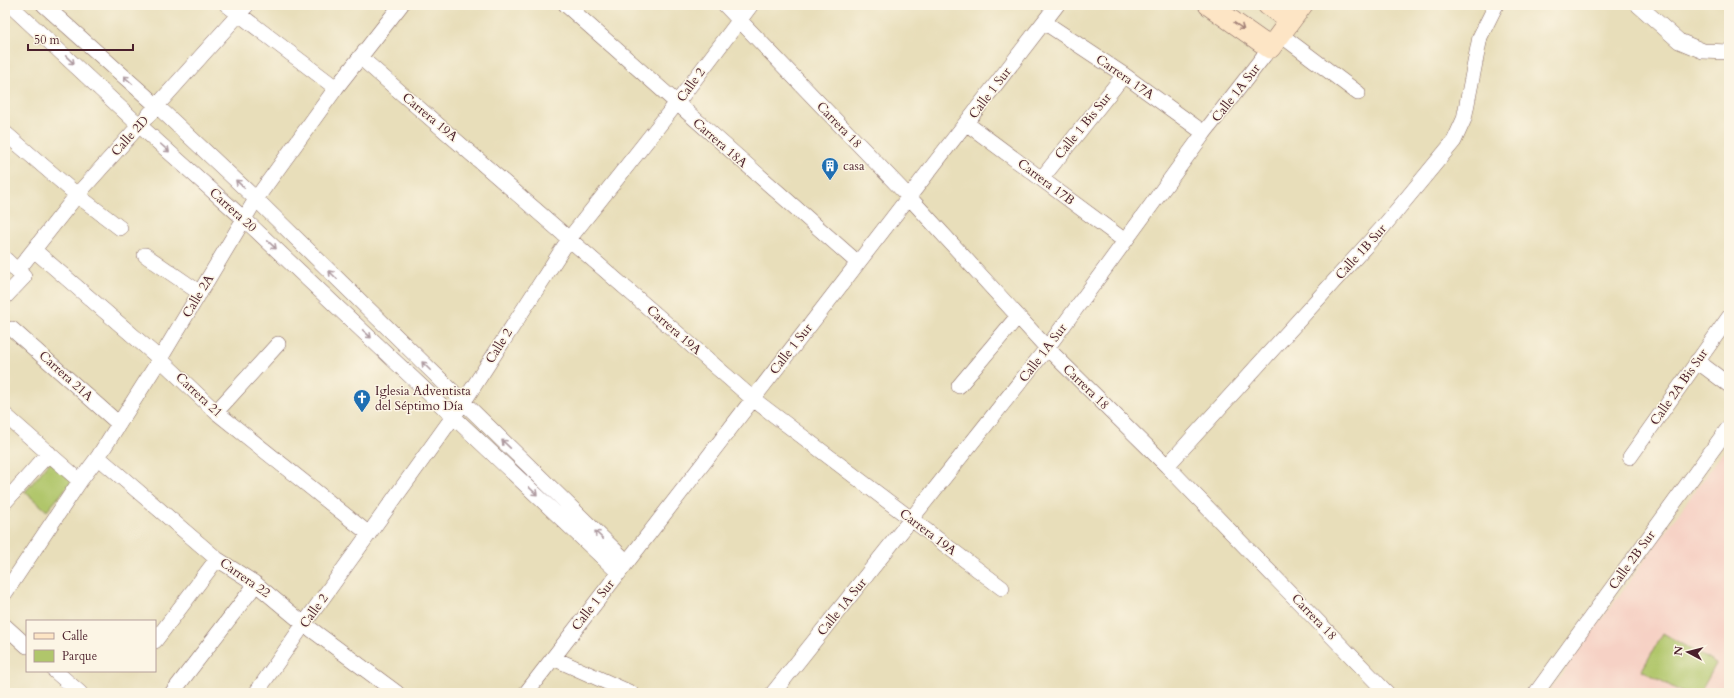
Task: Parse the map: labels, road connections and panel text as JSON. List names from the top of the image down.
{
  "streets": {
    "street": [
      "Carrera 17A",
      "Calle 2",
      "Calle 1 Sur",
      "Calle 1A Sur",
      "Carrera 19A",
      "Carrera 18",
      "Calle 1 Bis Sur",
      "Calle 2D",
      "Carrera 18A",
      "Carrera 17B",
      "Carrera 20",
      "Calle 1B Sur",
      "Calle 2A",
      "Carrera 21A",
      "Calle 2A Bis Sur",
      "Carrera 21",
      "Calle 2B Sur",
      "Carrera 22"
    ]
  },
  "crossings": [
    ["Carrera 17A", "Calle 1 Sur"],
    ["Carrera 17A", "Calle 1A Sur"],
    ["Carrera 17A", "Calle 1 Bis Sur"],
    ["Calle 2", "Carrera 19A"],
    ["Calle 2", "Carrera 18"],
    ["Calle 2", "Carrera 18A"],
    ["Calle 2", "Carrera 20"],
    ["Calle 2", "Carrera 21"],
    ["Calle 2", "Carrera 22"],
    ["Calle 1 Sur", "Carrera 19A"],
    ["Calle 1 Sur", "Carrera 18"],
    ["Calle 1 Sur", "Carrera 18A"],
    ["Calle 1 Sur", "Carrera 17B"],
    ["Calle 1 Sur", "Carrera 20"],
    ["Calle 1A Sur", "Carrera 19A"],
    ["Calle 1A Sur", "Carrera 18"],
    ["Calle 1A Sur", "Carrera 17B"],
    ["Carrera 19A", "Calle 2A"],
    ["Carrera 18", "Calle 1B Sur"],
    ["Calle 1 Bis Sur", "Carrera 17B"],
    ["Calle 2D", "Carrera 20"],
    ["Calle 2D", "Carrera 21"],
    ["Carrera 20", "Calle 2A"],
    ["Calle 2A", "Carrera 21A"],
    ["Calle 2A", "Carrera 21"],
    ["Calle 2A", "Carrera 22"]
  ],
  "places": {
    "building": ["casa"],
    "church": ["Iglesia Adventista del Séptimo Día"]
  },
  "legend": ["Calle", "Parque"],
  "scale_bar": "50 m",
  "north": "left"
}
